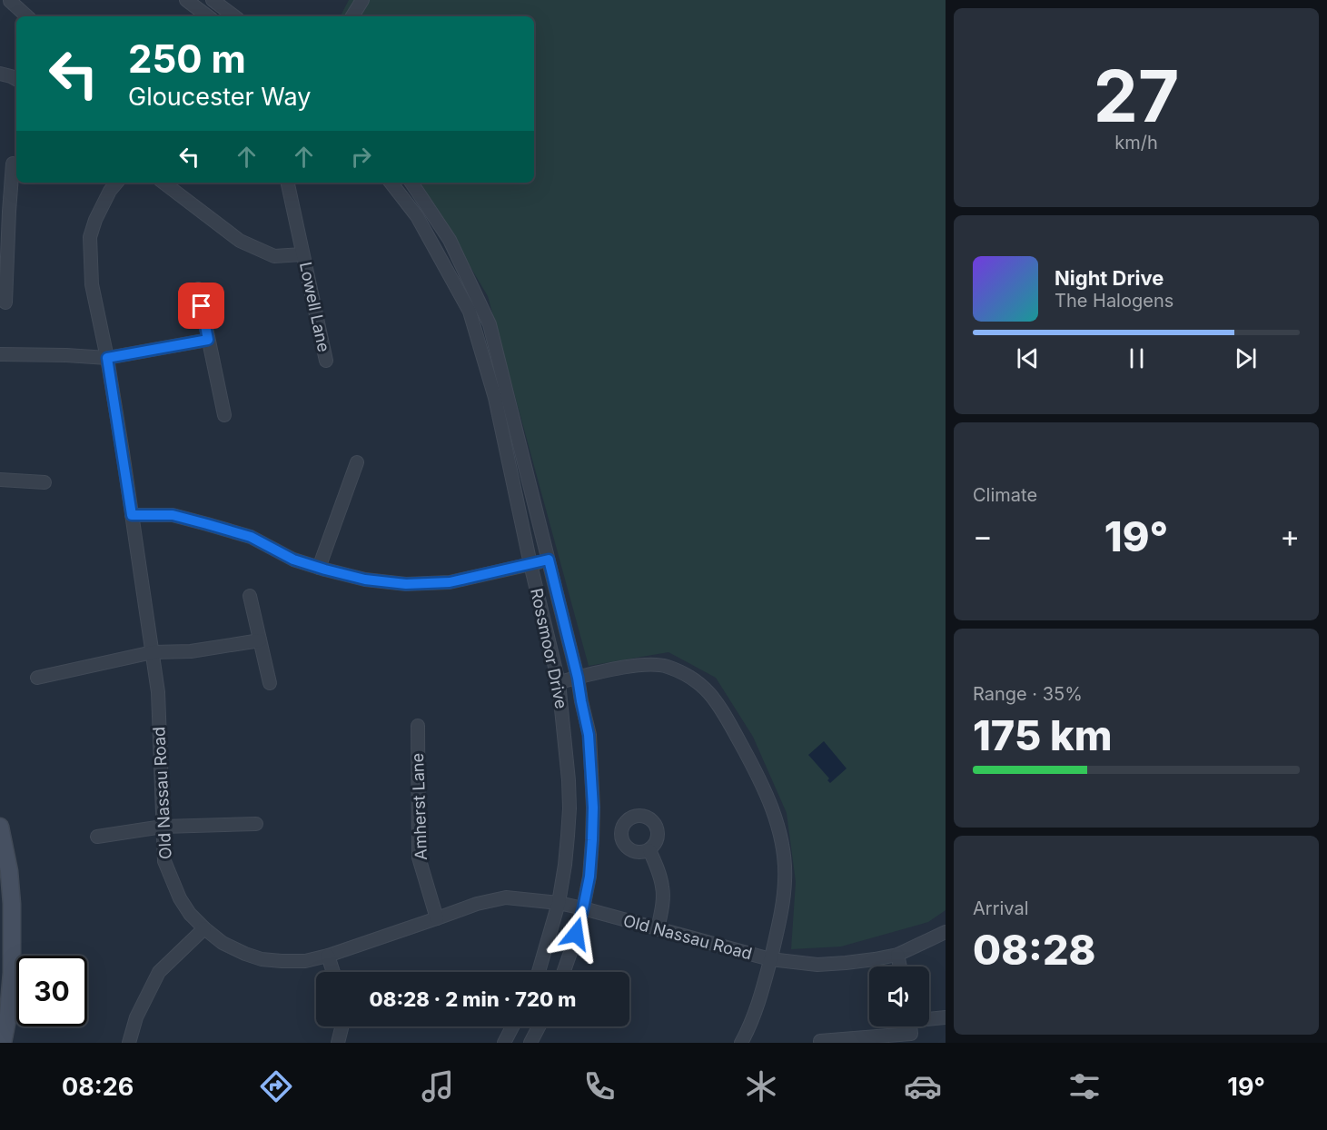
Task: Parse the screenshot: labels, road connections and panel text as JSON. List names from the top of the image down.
{
  "streets": {
    "street": [
      "Lowell Lane",
      "Rossmoor Drive",
      "Old Nassau Road",
      "Amherst Lane"
    ]
  },
  "crossings": [
    ["Rossmoor Drive", "Old Nassau Road"],
    ["Old Nassau Road", "Amherst Lane"]
  ],
  "page": {
    "tile": [
      ["27", "km/h"],
      "Climate",
      ["Range · 35%", "175 km"],
      ["Arrival", "08:28"]
    ],
    "turn": ["250 m", "Gloucester Way"],
    "song": ["Night Drive", "The Halogens"],
    "heat": ["−", "19°", "+"],
    "limit": "30",
    "trip": "08:28 · 2 min · 720 m",
    "tabs": ["08:26", "19°"]
  }
}
